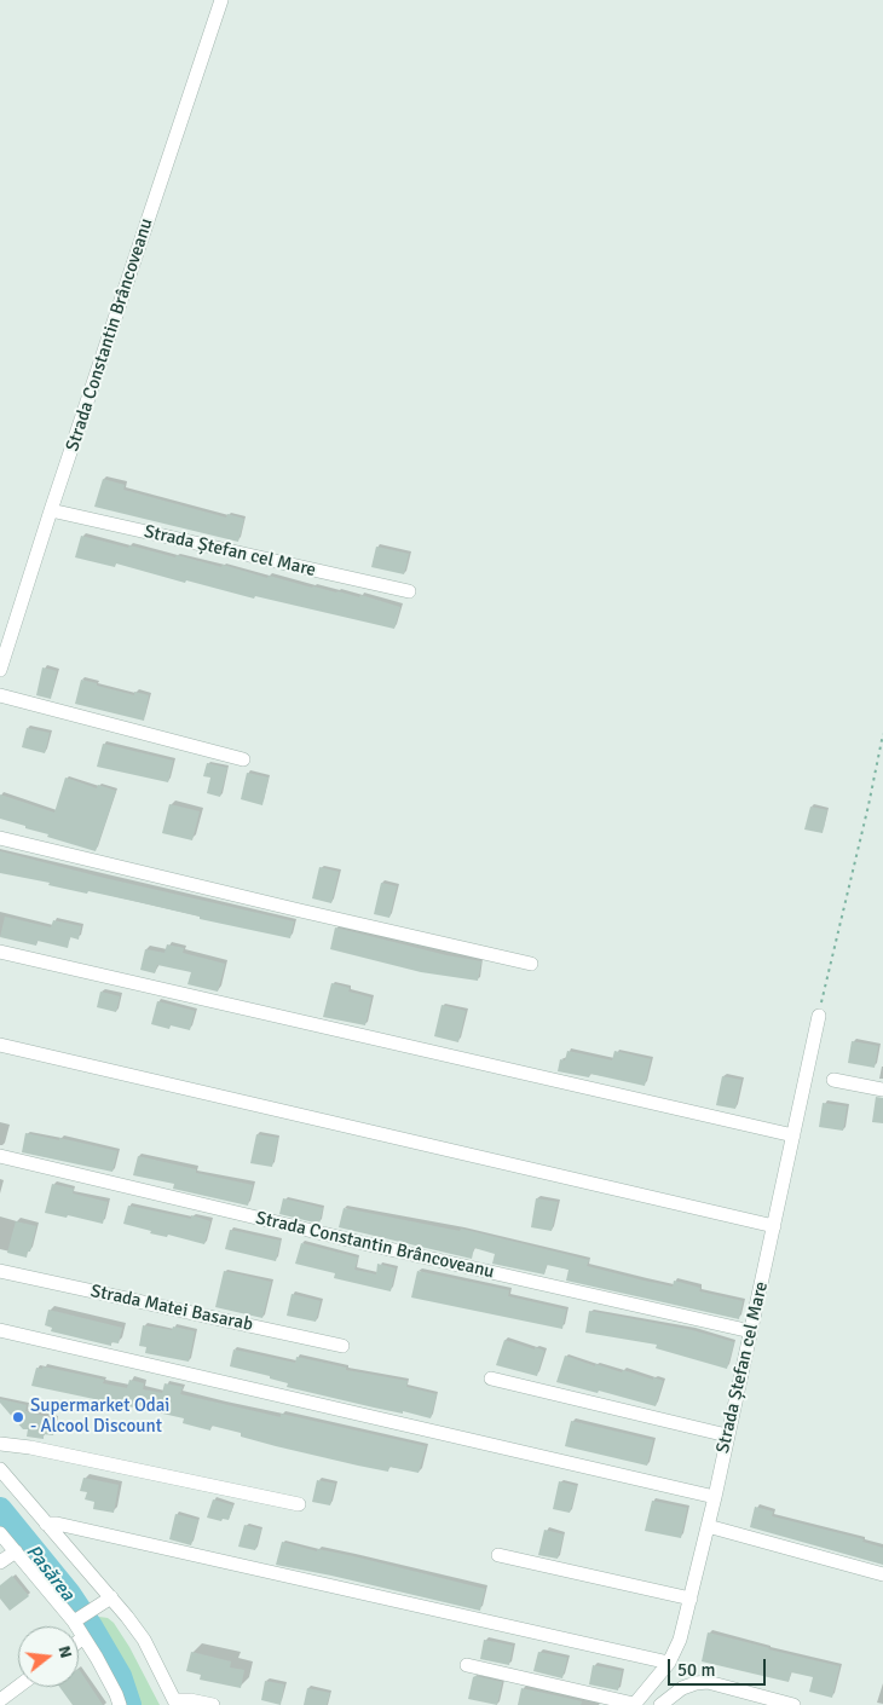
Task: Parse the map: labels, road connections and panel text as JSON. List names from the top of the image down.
{
  "streets": {
    "street": ["Strada Constantin Brâncoveanu", "Strada Ștefan cel Mare", "Strada Matei Basarab"]
  },
  "crossings": [
    ["Strada Constantin Brâncoveanu", "Strada Ștefan cel Mare"]
  ],
  "water": ["Pasărea"],
  "places": ["Supermarket Odai - Alcool Discount"],
  "scale_bar": "50 m",
  "north": "right"
}
